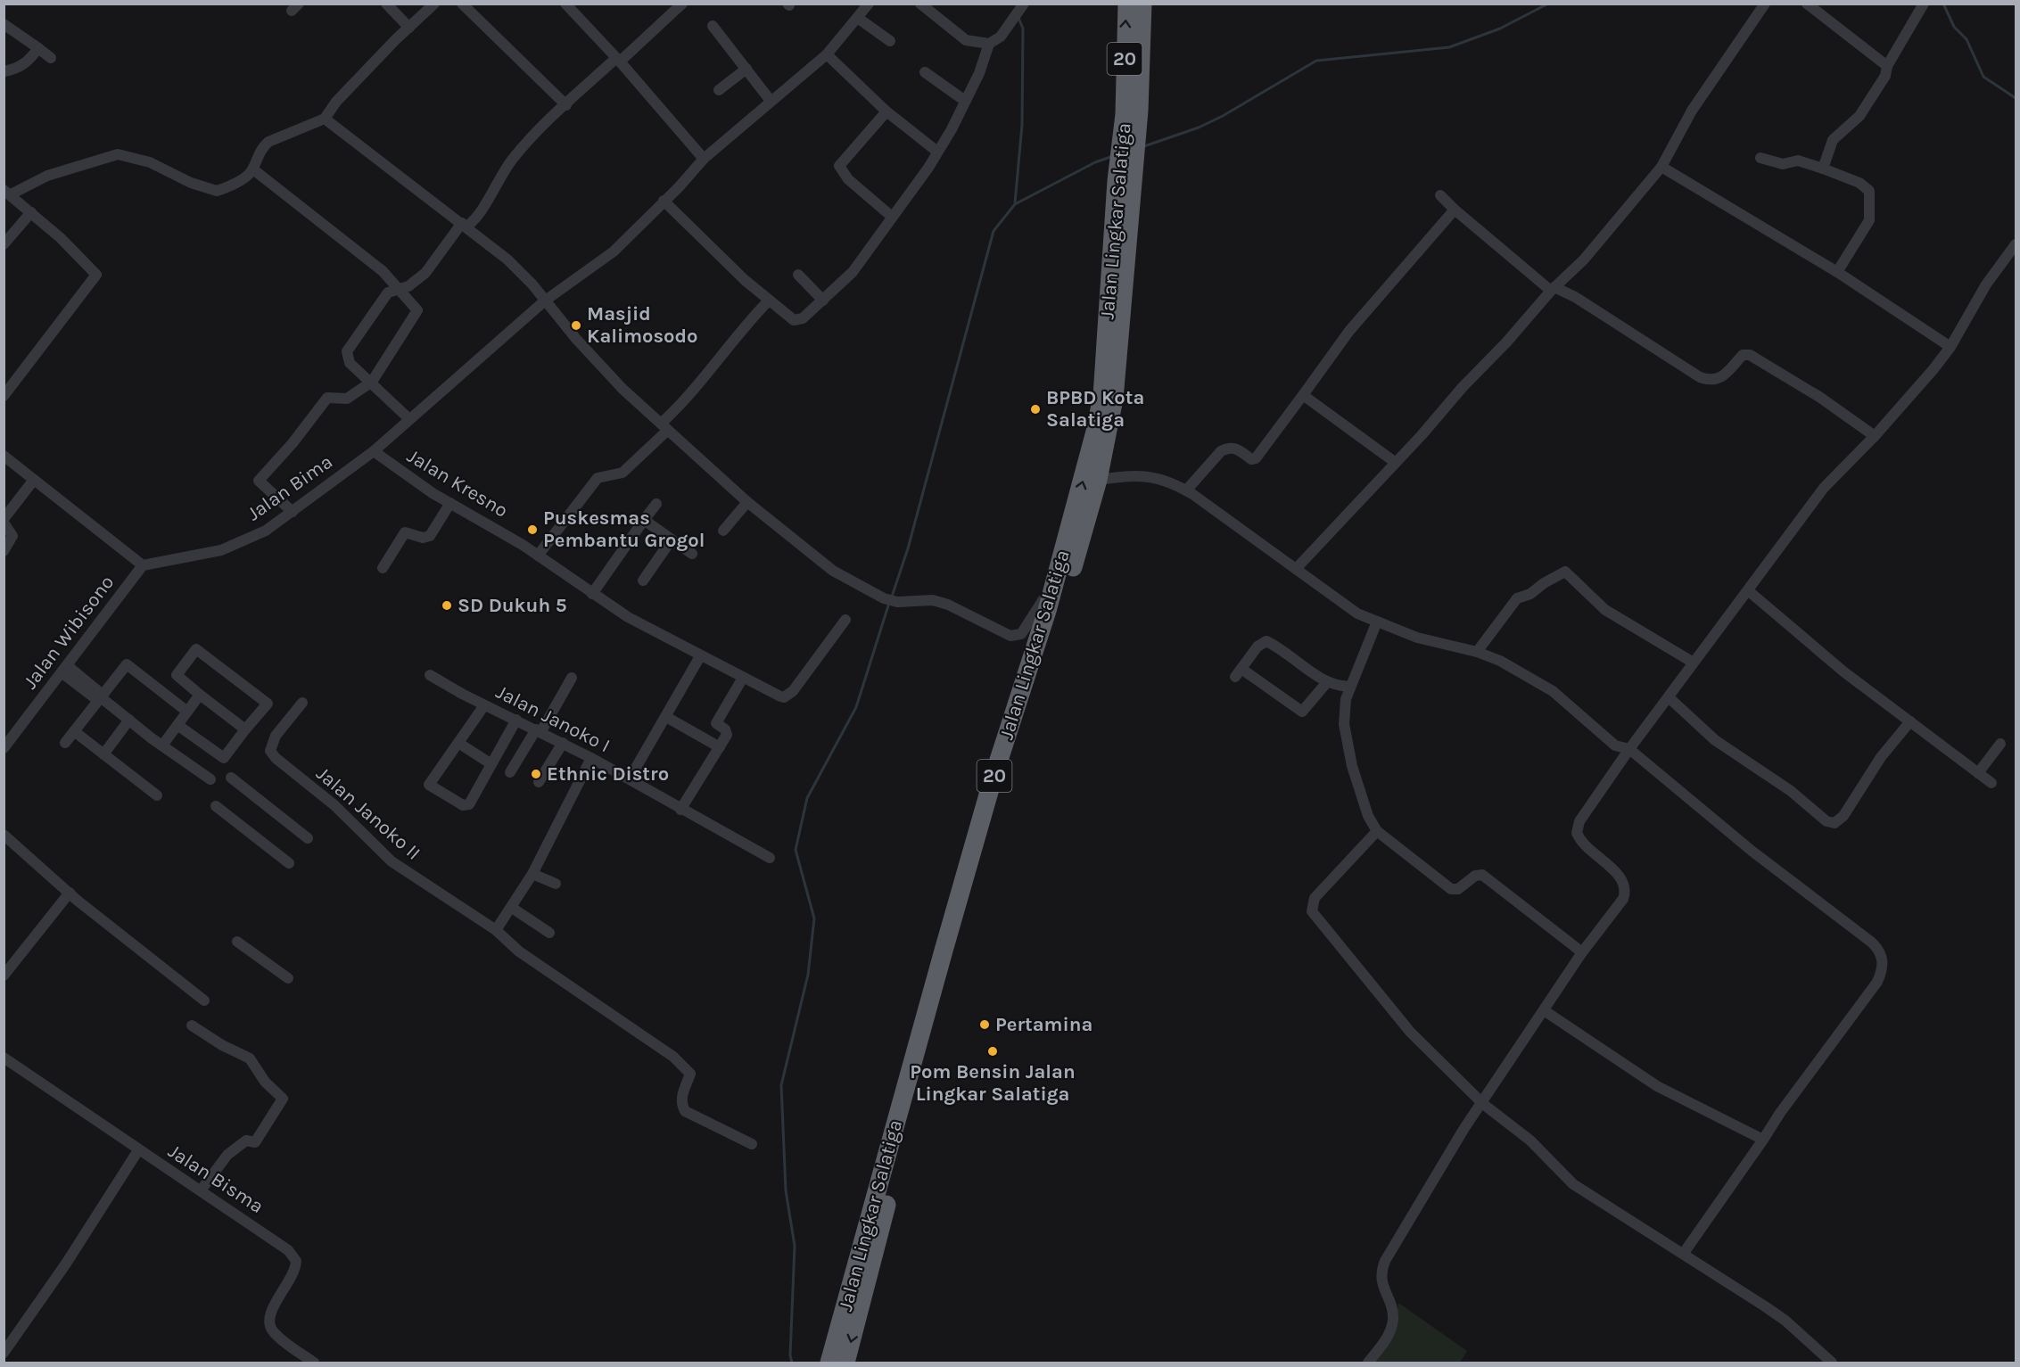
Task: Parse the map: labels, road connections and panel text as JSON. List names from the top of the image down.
{
  "streets": {
    "highway": ["20", "Jalan Lingkar Salatiga"],
    "street": [
      "Jalan Kresno",
      "Jalan Bima",
      "Jalan Wibisono",
      "Jalan Janoko I",
      "Jalan Janoko II",
      "Jalan Bisma"
    ]
  },
  "crossings": [
    ["Jalan Kresno", "Jalan Bima"],
    ["Jalan Bima", "Jalan Wibisono"]
  ],
  "places": [
    "Masjid Kalimosodo",
    "BPBD Kota Salatiga",
    "Puskesmas Pembantu Grogol",
    "SD Dukuh 5",
    "Ethnic Distro",
    "Pertamina",
    "Pom Bensin Jalan Lingkar Salatiga"
  ]
}
